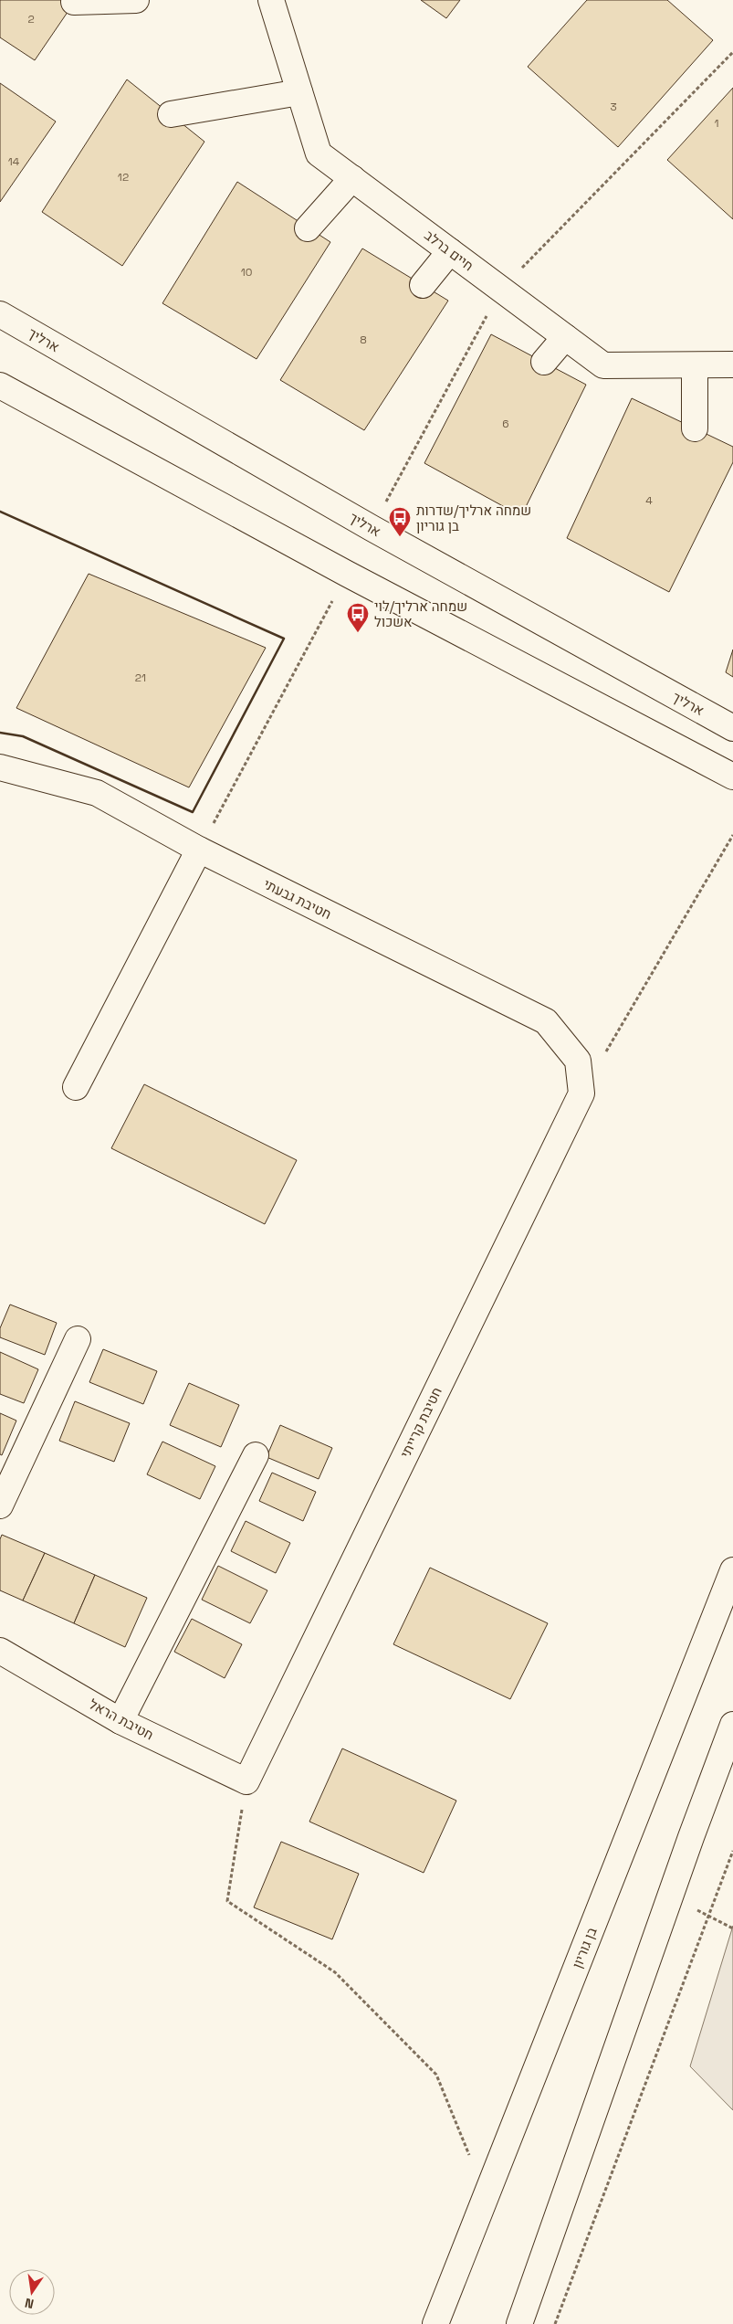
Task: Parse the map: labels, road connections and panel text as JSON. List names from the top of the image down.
{
  "streets": {
    "street": [
      "חיים ברלב",
      "ארליך",
      "חטיבת גבעתי",
      "חטיבת קרייתי",
      "חטיבת הראל",
      "בן גוריון"
    ]
  },
  "crossings": [
    ["חטיבת גבעתי", "חטיבת קרייתי"],
    ["חטיבת קרייתי", "חטיבת הראל"]
  ],
  "places": {
    "bus stop": ["שמחה ארליך/שדרות בן גוריון", "שמחה ארליך/לוי אשכול"]
  },
  "house_numbers": [
    "2",
    "3",
    "1",
    "14",
    "12",
    "10",
    "8",
    "6",
    "4",
    "21"
  ],
  "north": "bottom"
}
